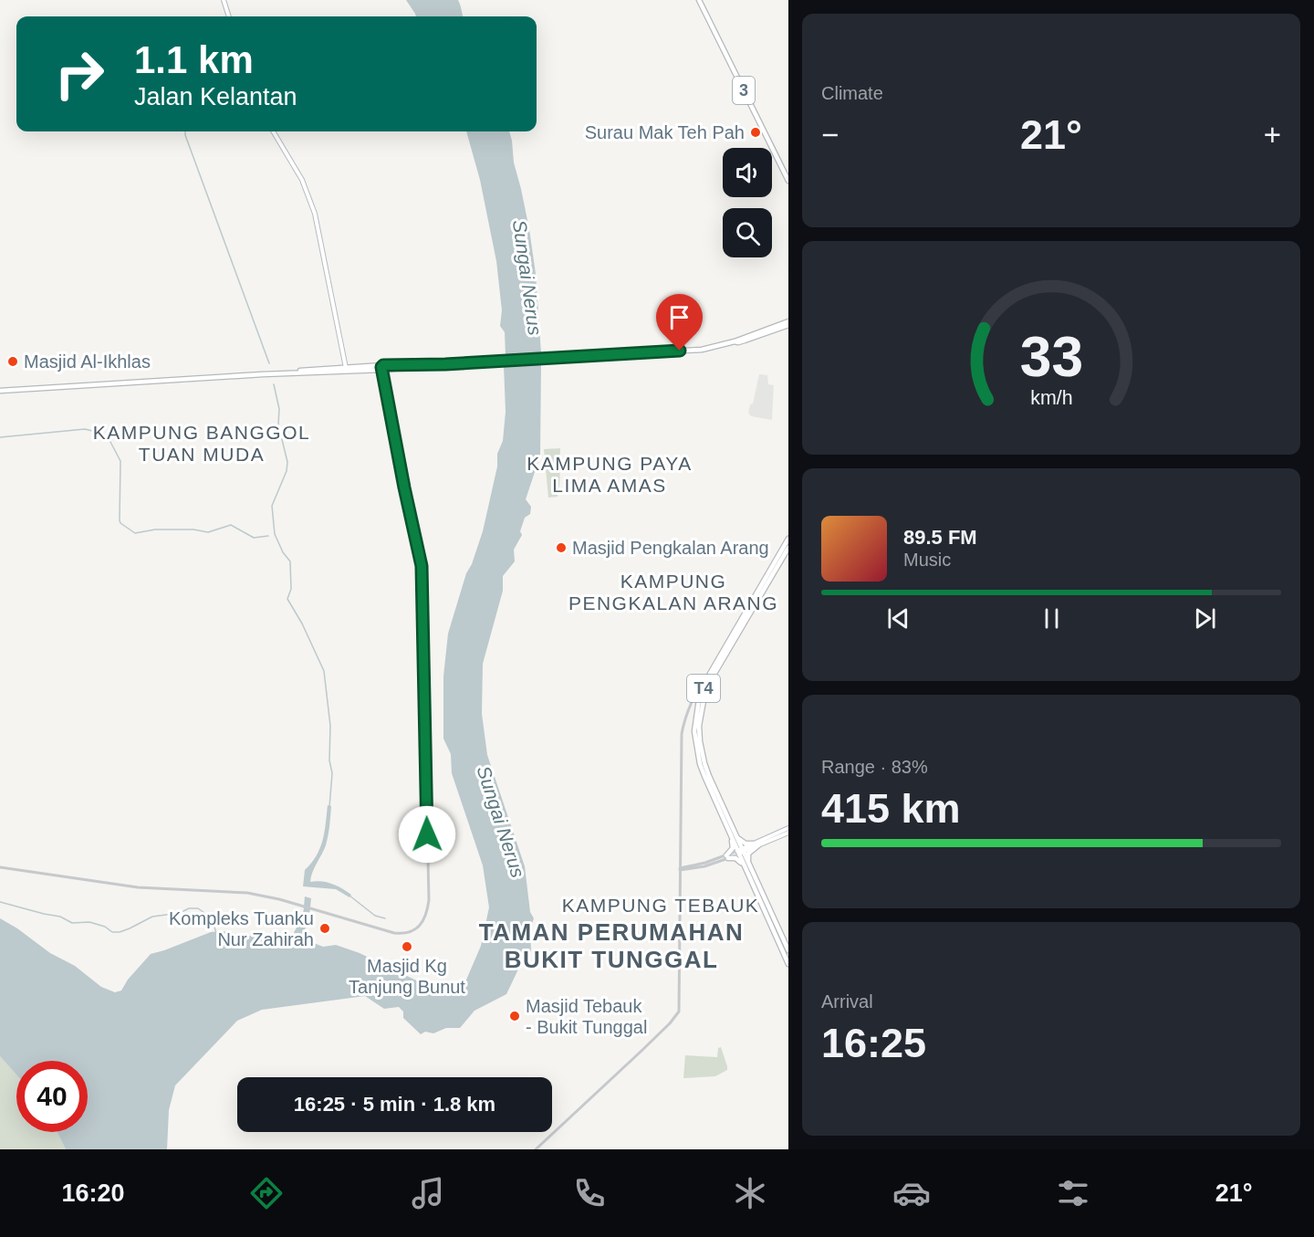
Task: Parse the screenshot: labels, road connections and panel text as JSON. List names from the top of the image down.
{
  "streets": {
    "highway": ["3", "T4"]
  },
  "districts": [
    "KAMPUNG BANGGOL TUAN MUDA",
    "KAMPUNG PAYA LIMA AMAS",
    "KAMPUNG PENGKALAN ARANG",
    "KAMPUNG TEBAUK",
    "TAMAN PERUMAHAN BUKIT TUNGGAL"
  ],
  "water": ["Sungai Nerus"],
  "places": [
    "Surau Mak Teh Pah",
    "Masjid Al-Ikhlas",
    "Masjid Pengkalan Arang",
    "Kompleks Tuanku Nur Zahirah",
    "Masjid Kg Tanjung Bunut",
    "Masjid Tebauk - Bukit Tunggal"
  ],
  "page": {
    "tile": [
      "Climate",
      ["Range · 83%", "415 km"],
      ["Arrival", "16:25"]
    ],
    "turn": ["1.1 km", "Jalan Kelantan"],
    "heat": ["−", "21°", "+"],
    "song": ["89.5 FM", "Music"],
    "limit": "40",
    "trip": "16:25 · 5 min · 1.8 km",
    "tabs": ["16:20", "21°"],
    "gauge": ["33", "km/h"]
  }
}
